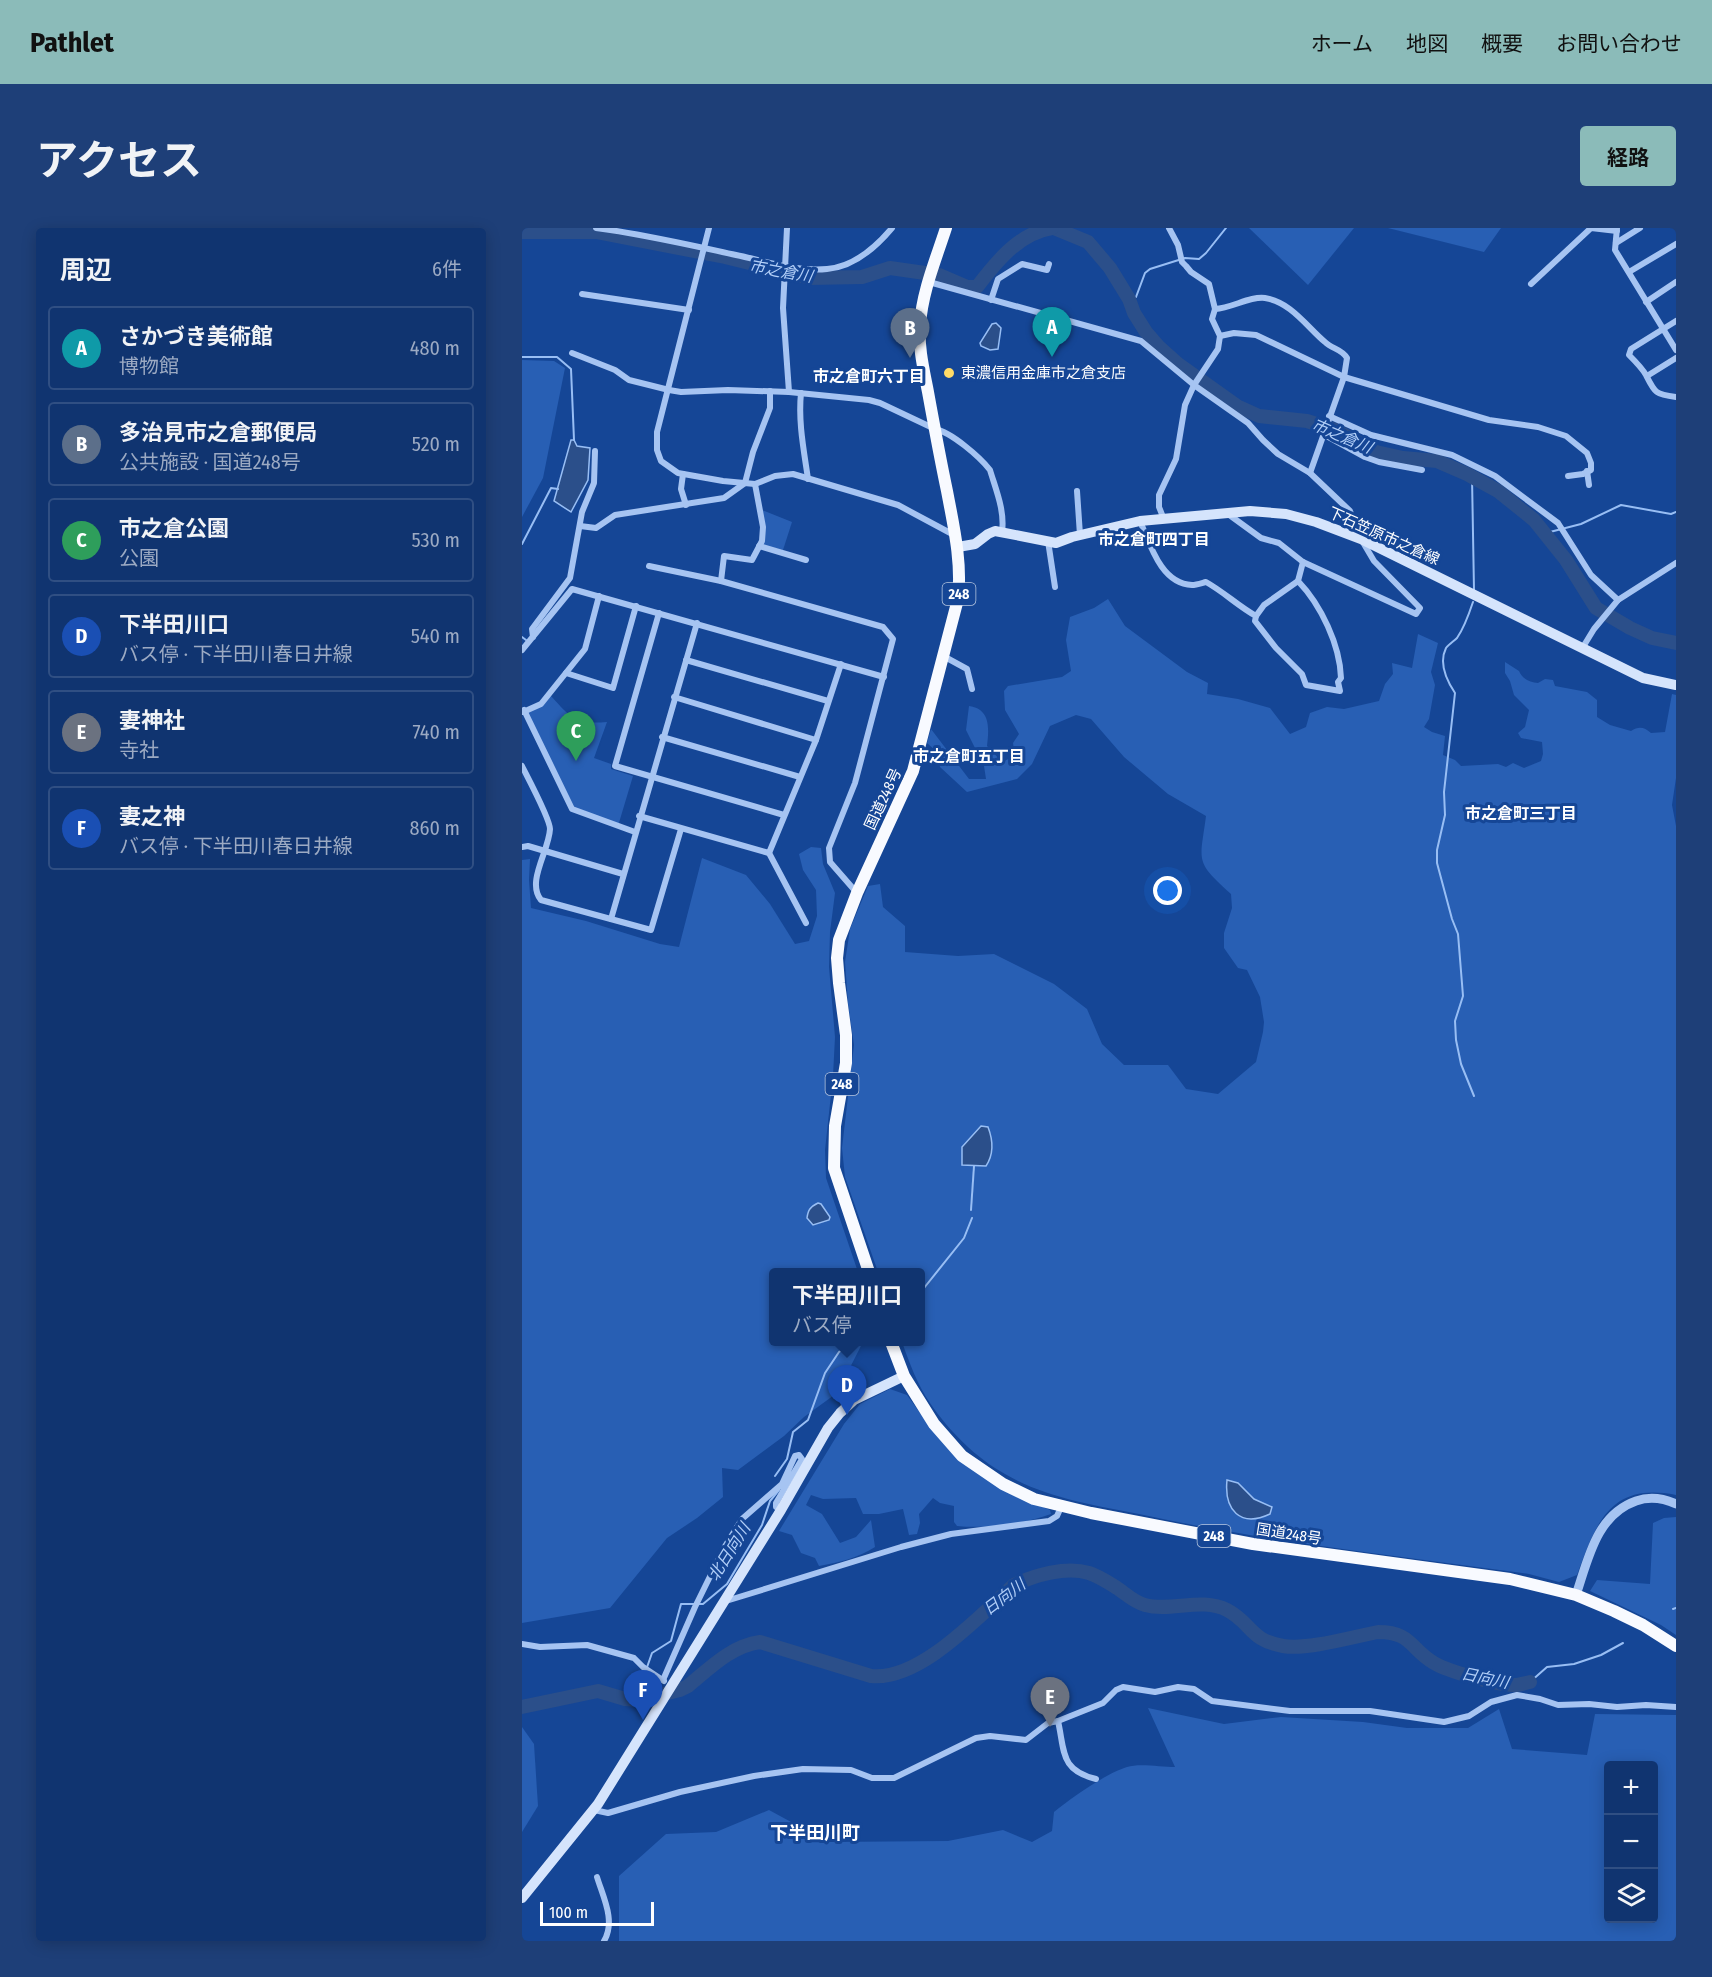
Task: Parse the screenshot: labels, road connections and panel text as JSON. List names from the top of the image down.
{
  "streets": {
    "highway": ["248", "国道248号"],
    "main road": ["下石笠原市之倉線"]
  },
  "districts": [
    "市之倉町六丁目",
    "市之倉町四丁目",
    "市之倉町五丁目",
    "市之倉町三丁目",
    "下半田川町"
  ],
  "water": ["市之倉川", "北日向川", "日向川"],
  "places": ["東濃信用金庫市之倉支店"],
  "scale_bar": "100 m",
  "page": {
    "header": "Pathlet",
    "nav": [
      "ホーム",
      "地図",
      "概要",
      "お問い合わせ"
    ],
    "title": "アクセス",
    "buttons": "経路",
    "heading": ["周辺", "6件"],
    "list": [
      {
        "mark": "A",
        "name": "さかづき美術館",
        "note": "博物館",
        "value": "480 m"
      },
      {
        "mark": "B",
        "name": "多治見市之倉郵便局",
        "note": "公共施設 · 国道248号",
        "value": "520 m"
      },
      {
        "mark": "C",
        "name": "市之倉公園",
        "note": "公園",
        "value": "530 m"
      },
      {
        "mark": "D",
        "name": "下半田川口",
        "note": "バス停 · 下半田川春日井線",
        "value": "540 m"
      },
      {
        "mark": "E",
        "name": "妻神社",
        "note": "寺社",
        "value": "740 m"
      },
      {
        "mark": "F",
        "name": "妻之神",
        "note": "バス停 · 下半田川春日井線",
        "value": "860 m"
      }
    ],
    "pins": [
      "A",
      "B",
      "C",
      "D",
      "F",
      "E"
    ],
    "popup": ["下半田川口", "バス停"],
    "map_buttons": ["+", "−"],
    "scale": "100 m"
  }
}
